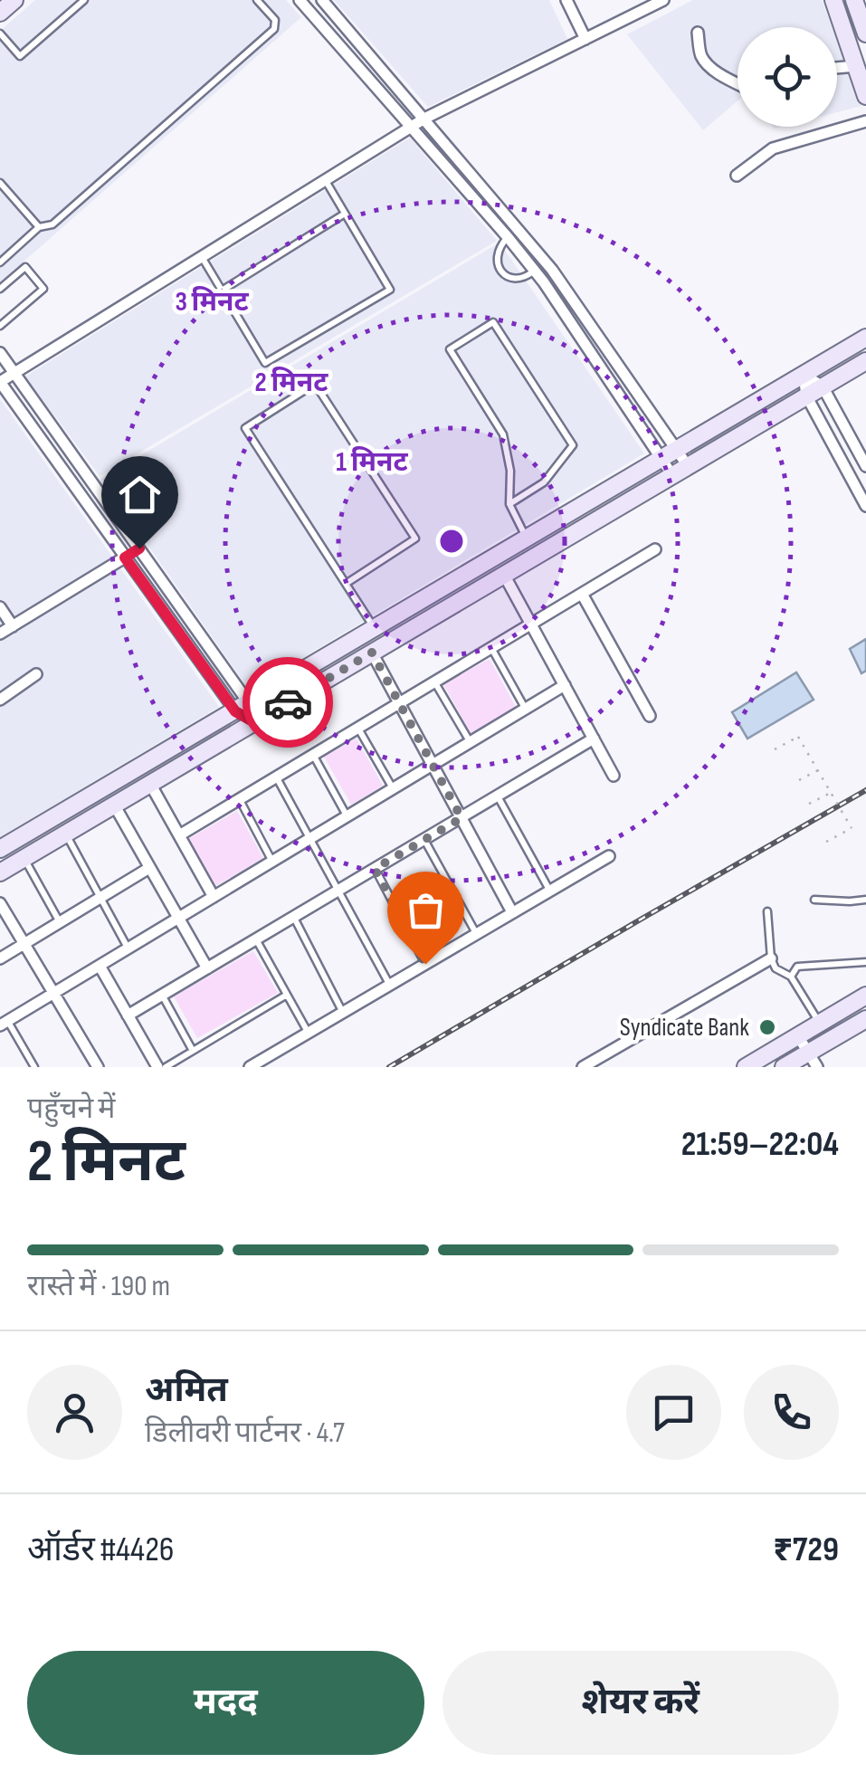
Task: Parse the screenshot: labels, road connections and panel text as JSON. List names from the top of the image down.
{
  "places": ["Syndicate Bank"],
  "page": {
    "heading": ["2 मिनट", "पहुँचने में", "21:59–22:04"],
    "panel": [
      "अमित",
      "डिलीवरी पार्टनर · 4.7",
      "ऑर्डर #4426",
      "₹729"
    ],
    "bar": "रास्ते में · 190 m",
    "buttons": ["मदद", "शेयर करें"]
  },
  "rings": ["3 मिनट", "2 मिनट", "1 मिनट"]
}
